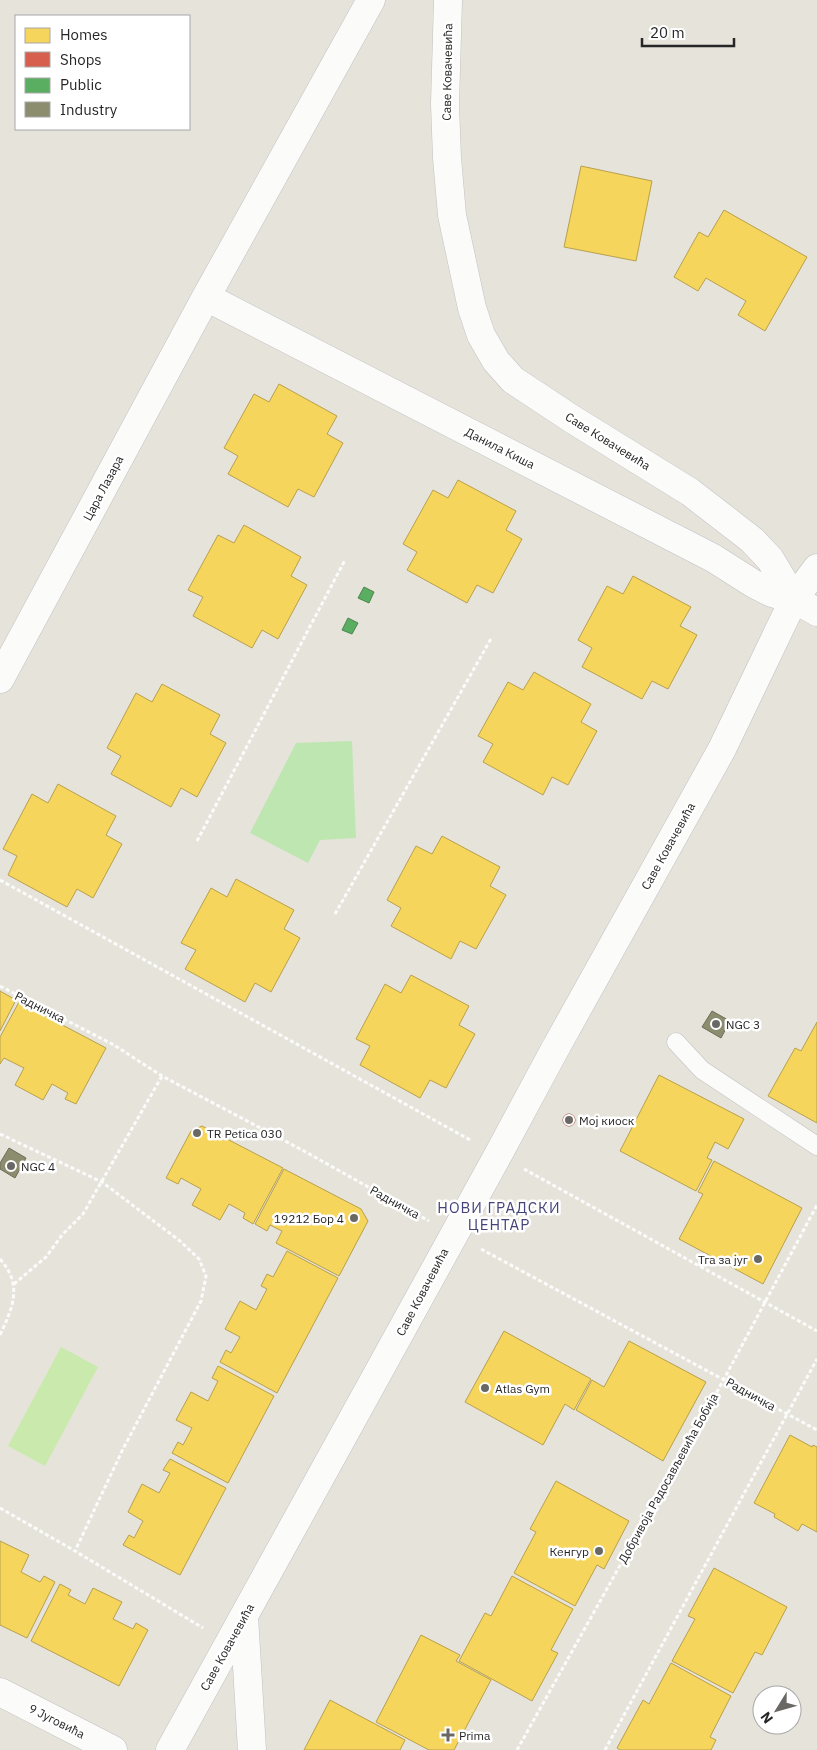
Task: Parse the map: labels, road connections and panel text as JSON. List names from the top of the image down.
{
  "streets": {
    "street": [
      "Саве Ковачевића",
      "Данила Киша",
      "Цара Лазара",
      "9 Југовића"
    ],
    "path": ["Радничка", "Добривоја Радосављевића Бобија"]
  },
  "crossings": [
    ["Саве Ковачевића", "Данила Киша"],
    ["Саве Ковачевића", "Радничка"],
    ["Данила Киша", "Цара Лазара"],
    ["Радничка", "Добривоја Радосављевића Бобија"]
  ],
  "districts": ["НОВИ ГРАДСКИ ЦЕНТАР"],
  "places": {
    "other": [
      "NGC 3",
      "Мој киоск",
      "TR Petica 030",
      "NGC 4",
      "19212 Бор 4",
      "Тга за југ",
      "Atlas Gym",
      "Кенгур"
    ],
    "health": ["Prima"]
  },
  "legend": [
    "Homes",
    "Shops",
    "Public",
    "Industry"
  ],
  "scale_bar": "20 m",
  "north": "bottom left"
}
